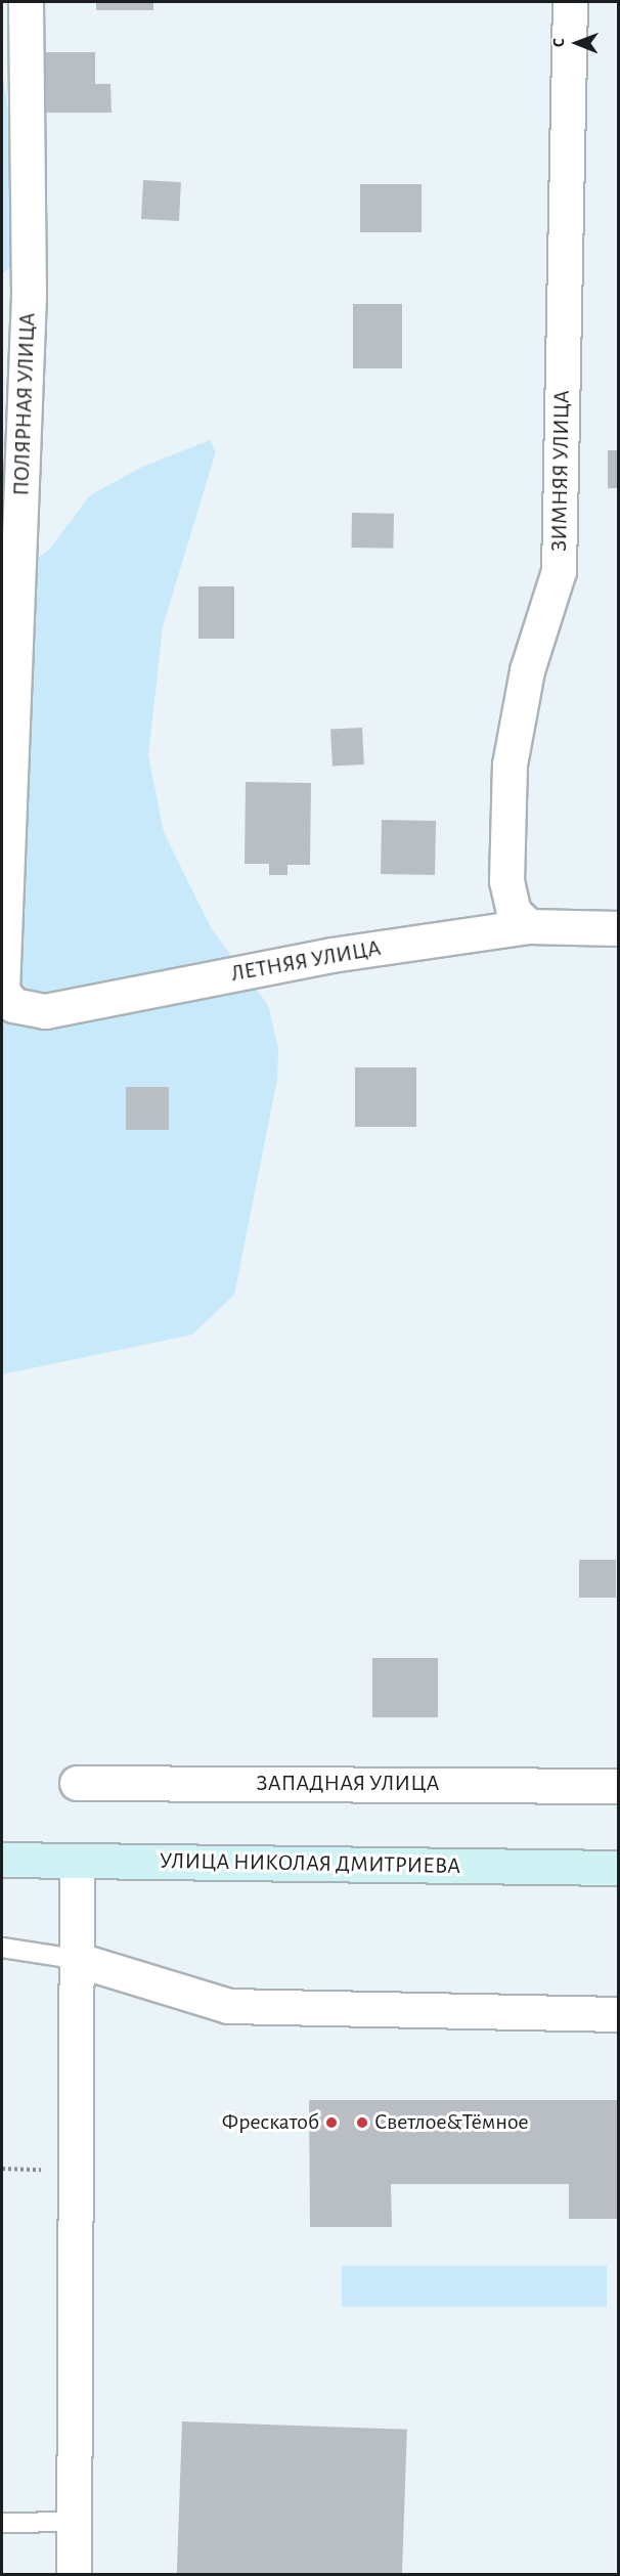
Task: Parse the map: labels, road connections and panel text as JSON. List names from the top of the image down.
{
  "streets": {
    "main road": ["УЛИЦА НИКОЛАЯ ДМИТРИЕВА"],
    "street": [
      "ПОЛЯРНАЯ УЛИЦА",
      "ЗИМНЯЯ УЛИЦА",
      "ЛЕТНЯЯ УЛИЦА",
      "ЗАПАДНАЯ УЛИЦА"
    ]
  },
  "crossings": [
    ["ПОЛЯРНАЯ УЛИЦА", "ЛЕТНЯЯ УЛИЦА"],
    ["ЗИМНЯЯ УЛИЦА", "ЛЕТНЯЯ УЛИЦА"]
  ],
  "places": ["Фрескатоб", "Светлое&Тёмное"],
  "north": "left"
}
